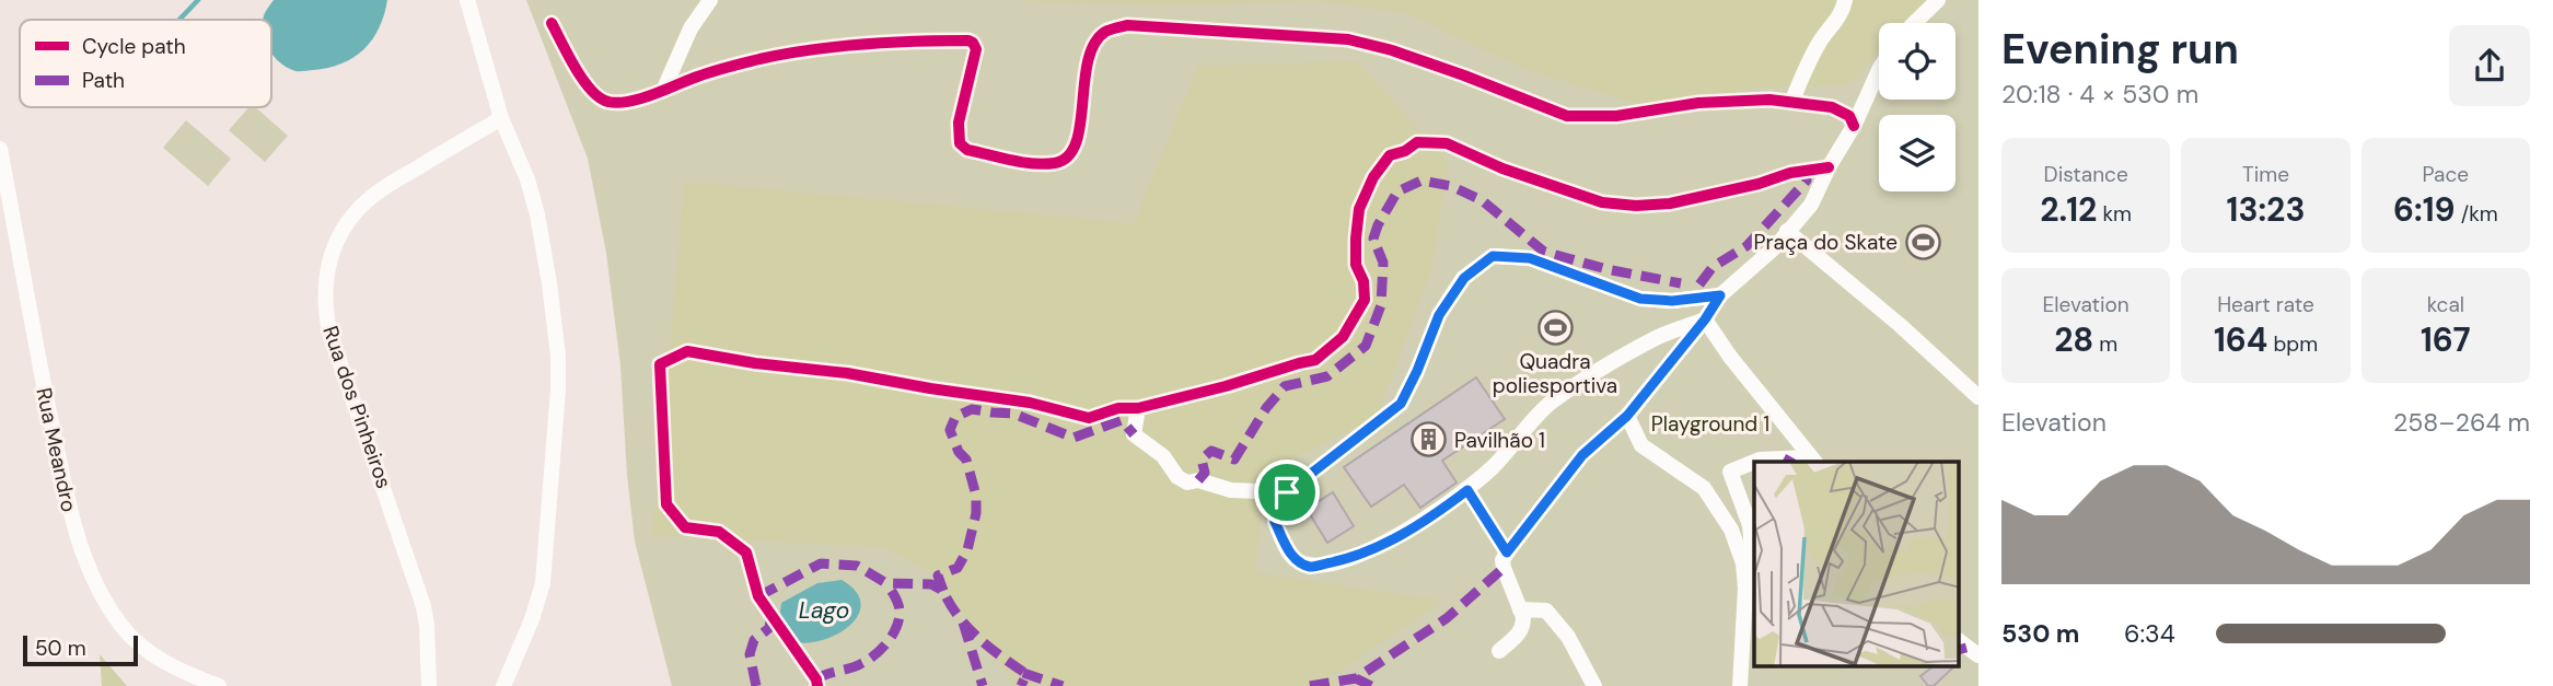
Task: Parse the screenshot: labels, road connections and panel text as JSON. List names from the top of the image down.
{
  "streets": {
    "street": ["Rua dos Pinheiros", "Rua Meandro"]
  },
  "water": ["Lago"],
  "parks": ["Playground 1"],
  "places": {
    "sports": ["Praça do Skate", "Quadra poliesportiva"],
    "building": ["Pavilhão 1"]
  },
  "legend": ["Cycle path", "Path"],
  "scale_bar": "50 m",
  "page": {
    "heading": ["Evening run", "20:18 · 4 × 530 m"],
    "stats": [
      ["Distance", "2.12 km"],
      ["Time", "13:23"],
      ["Pace", "6:19 /km"],
      ["Elevation", "28 m"],
      ["Heart rate", "164 bpm"],
      ["kcal", "167"]
    ],
    "chart": ["Elevation", "258–264 m"],
    "list": [
      {
        "name": "530 m",
        "note": "6:34"
      }
    ],
    "scale": "50 m"
  }
}
